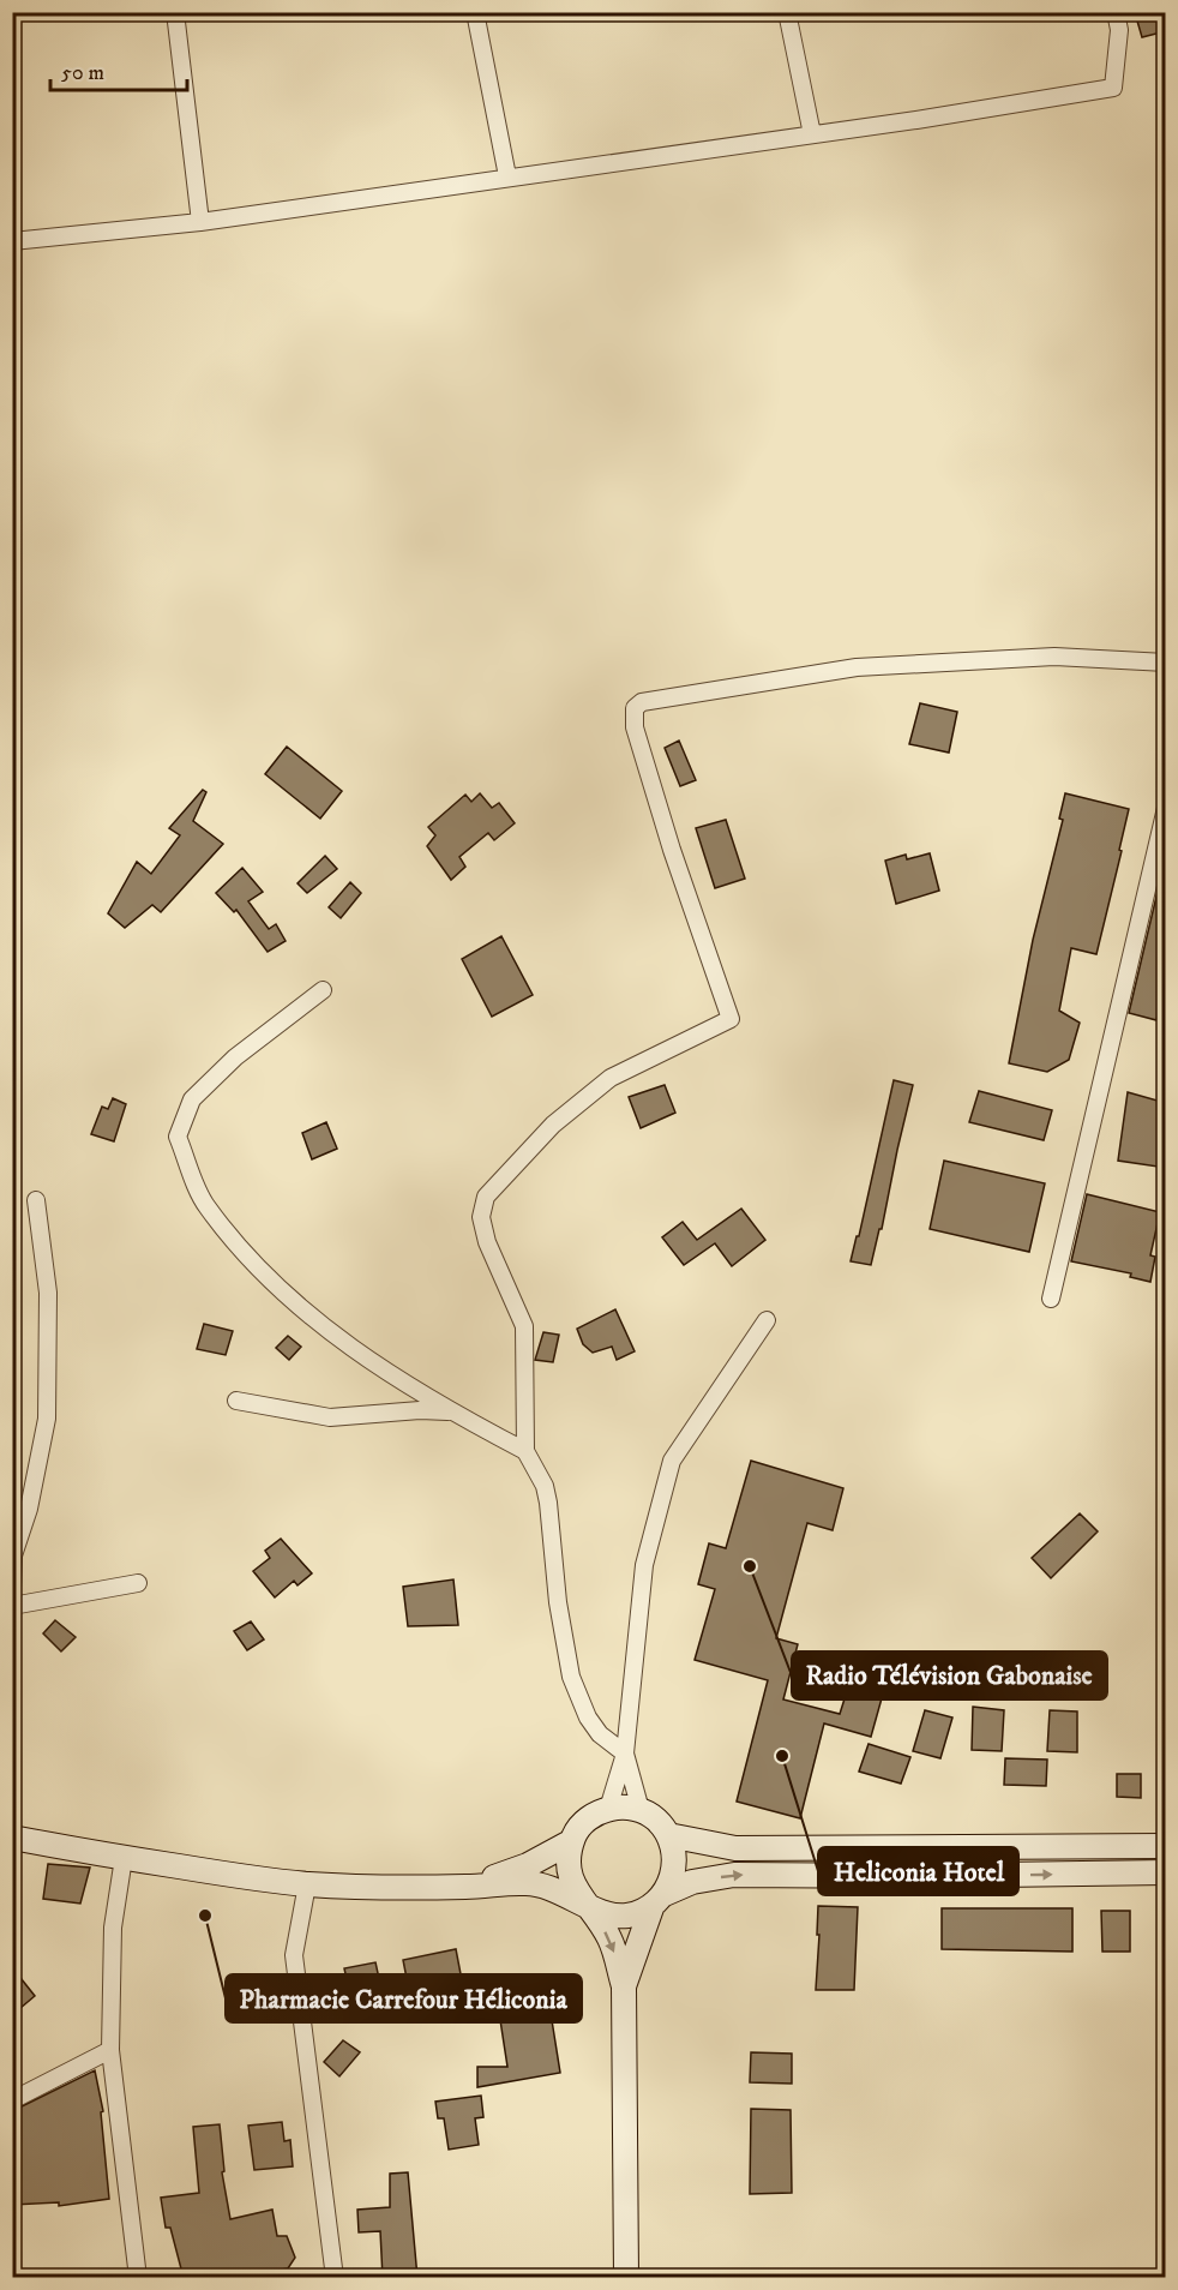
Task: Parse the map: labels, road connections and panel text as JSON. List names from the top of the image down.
{
  "places": ["Radio Télévision Gabonaise", "Heliconia Hotel", "Pharmacie Carrefour Héliconia"],
  "scale_bar": "50 m"
}
